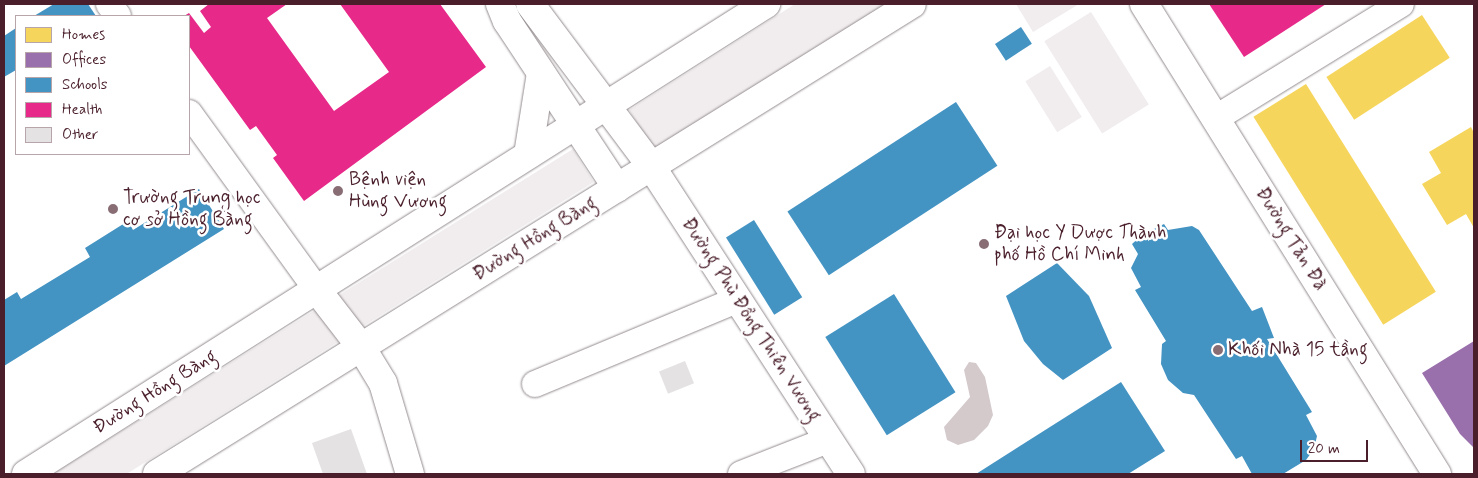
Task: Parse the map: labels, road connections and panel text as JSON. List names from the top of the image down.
{
  "streets": {
    "main road": ["Đường Hồng Bàng", "Đường Tản Đà", "Đường Phù Đổng Thiên Vương"]
  },
  "crossings": [
    ["Đường Hồng Bàng", "Đường Phù Đổng Thiên Vương"]
  ],
  "places": [
    "Bệnh viện Hùng Vương",
    "Trường Trung học cơ sở Hồng Bàng",
    "Đại học Y Dược Thành phố Hồ Chí Minh",
    "Khối Nhà 15 tầng"
  ],
  "legend": [
    "Homes",
    "Offices",
    "Schools",
    "Health",
    "Other"
  ],
  "scale_bar": "20 m"
}
